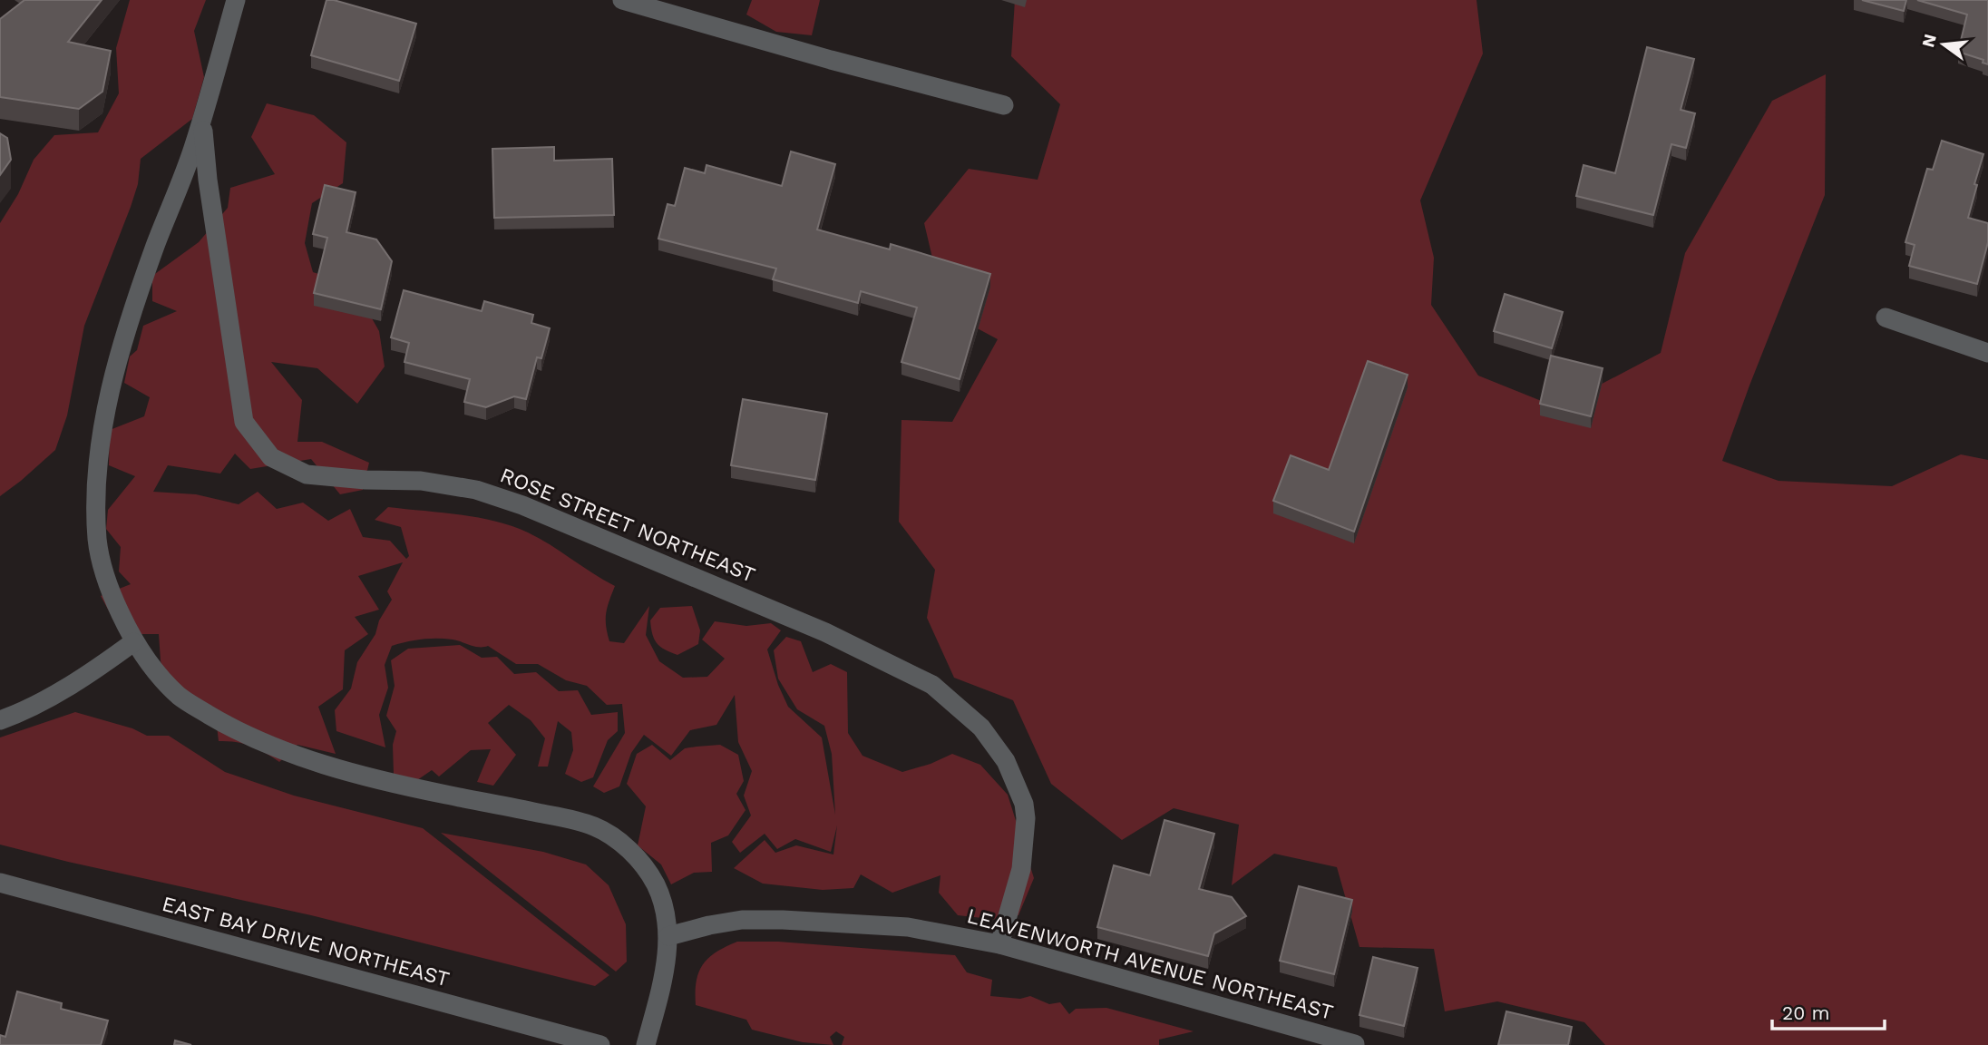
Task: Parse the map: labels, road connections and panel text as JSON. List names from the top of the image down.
{
  "streets": {
    "street": ["ROSE STREET NORTHEAST", "EAST BAY DRIVE NORTHEAST", "LEAVENWORTH AVENUE NORTHEAST"]
  },
  "crossings": [
    ["ROSE STREET NORTHEAST", "LEAVENWORTH AVENUE NORTHEAST"]
  ],
  "scale_bar": "20 m",
  "north": "left"
}
